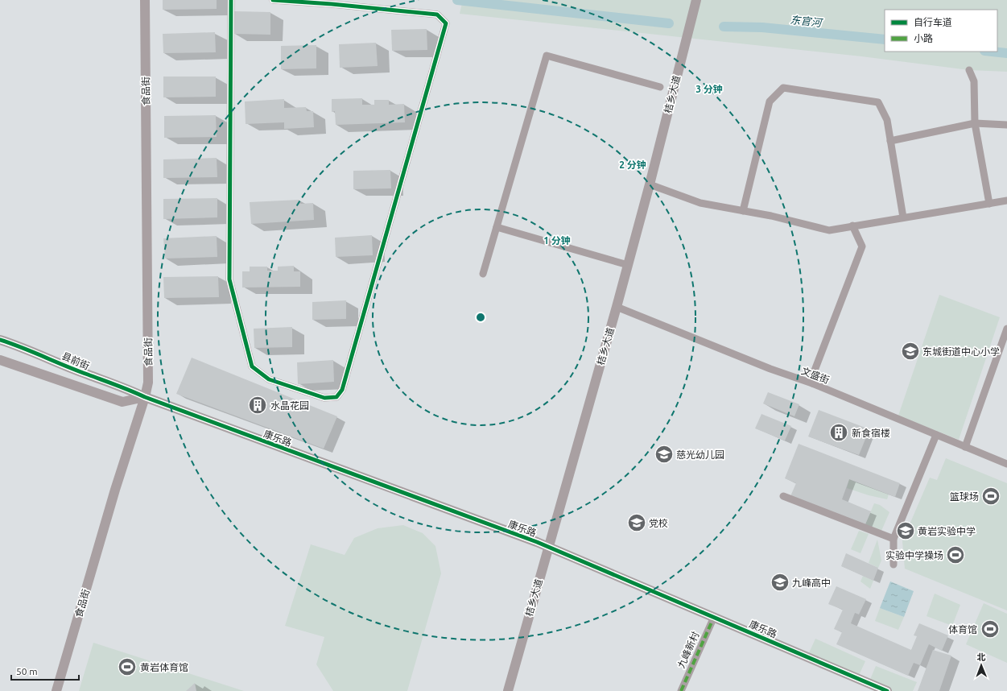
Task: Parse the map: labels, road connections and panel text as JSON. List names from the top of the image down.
{
  "streets": {
    "street": [
      "食品街",
      "桔乡大道",
      "县前街",
      "文盛街",
      "康乐路",
      "九峰新村"
    ]
  },
  "crossings": [
    ["食品街", "县前街"],
    ["食品街", "康乐路"],
    ["桔乡大道", "文盛街"],
    ["桔乡大道", "康乐路"],
    ["县前街", "康乐路"],
    ["康乐路", "九峰新村"]
  ],
  "water": ["东官河"],
  "places": {
    "school or university": [
      "东城街道中心小学",
      "慈光幼儿园",
      "党校",
      "黄岩实验中学",
      "九峰高中"
    ],
    "building": ["水晶花园", "新食宿楼"],
    "sports": [
      "篮球场",
      "实验中学操场",
      "体育馆",
      "黄岩体育馆"
    ]
  },
  "legend": ["自行车道", "小路"],
  "scale_bar": "50 m",
  "north": "top",
  "rings": ["3 分钟", "2 分钟", "1 分钟"]
}
